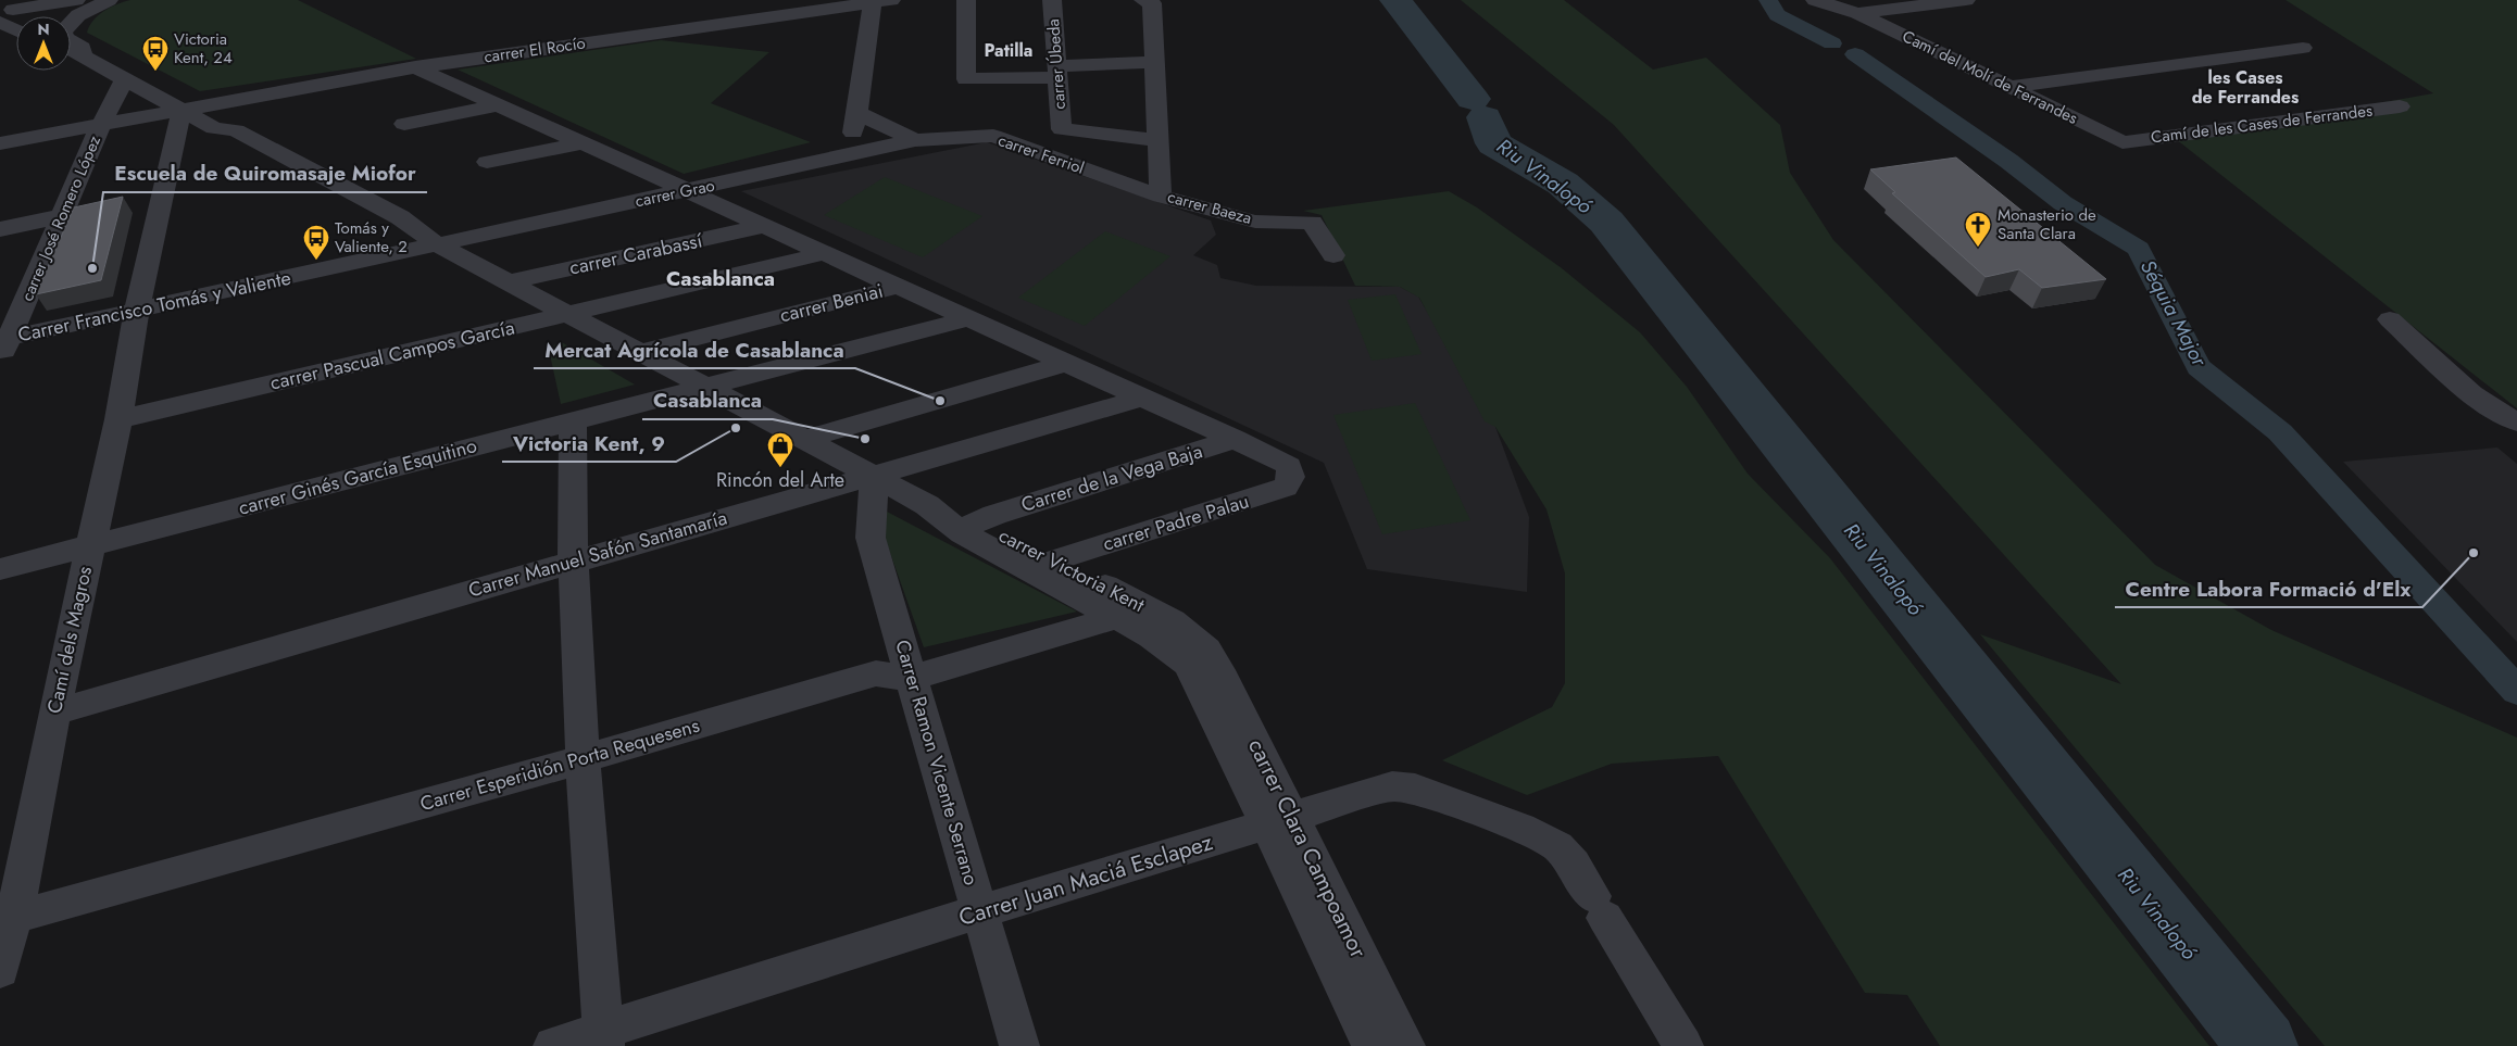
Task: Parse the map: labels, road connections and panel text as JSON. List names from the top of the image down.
{
  "streets": {
    "street": [
      "carrer El Rocío",
      "carrer Úbeda",
      "Camí del Molí de Ferrandes",
      "Camí de les Cases de Ferrandes",
      "carrer Ferriol",
      "carrer Grao",
      "carrer Baeza",
      "carrer José Romero López",
      "carrer Carabassí",
      "carrer Beniai",
      "Carrer Francisco Tomás y Valiente",
      "carrer Pascual Campos García",
      "carrer Ginés García Esquitino",
      "Carrer de la Vega Baja",
      "carrer Padre Palau",
      "Carrer Manuel Safón Santamaría",
      "carrer Victoria Kent",
      "Camí dels Magros",
      "Carrer Ramon Vicente Serrano",
      "Carrer Esperidión Porta Requesens",
      "carrer Clara Campoamor",
      "Carrer Juan Maciá Esclapez"
    ]
  },
  "crossings": [
    ["carrer El Rocío", "carrer José Romero López"],
    ["carrer El Rocío", "carrer Victoria Kent"],
    ["carrer El Rocío", "Camí dels Magros"],
    ["carrer Úbeda", "carrer Baeza"],
    ["Camí del Molí de Ferrandes", "Camí de les Cases de Ferrandes"],
    ["carrer Ferriol", "carrer Grao"],
    ["carrer Ferriol", "carrer Baeza"],
    ["carrer Grao", "Carrer Francisco Tomás y Valiente"],
    ["carrer Grao", "carrer Victoria Kent"],
    ["carrer José Romero López", "Carrer Francisco Tomás y Valiente"],
    ["carrer José Romero López", "carrer Victoria Kent"],
    ["carrer Carabassí", "carrer Victoria Kent"],
    ["carrer Beniai", "carrer Victoria Kent"],
    ["Carrer Francisco Tomás y Valiente", "carrer Victoria Kent"],
    ["Carrer Francisco Tomás y Valiente", "Camí dels Magros"],
    ["carrer Pascual Campos García", "carrer Victoria Kent"],
    ["carrer Pascual Campos García", "Camí dels Magros"],
    ["carrer Ginés García Esquitino", "carrer Victoria Kent"],
    ["carrer Ginés García Esquitino", "Camí dels Magros"],
    ["Carrer de la Vega Baja", "carrer Padre Palau"],
    ["Carrer de la Vega Baja", "carrer Victoria Kent"],
    ["carrer Padre Palau", "carrer Victoria Kent"],
    ["Carrer Manuel Safón Santamaría", "carrer Victoria Kent"],
    ["Carrer Manuel Safón Santamaría", "Camí dels Magros"],
    ["Carrer Manuel Safón Santamaría", "Carrer Ramon Vicente Serrano"],
    ["carrer Victoria Kent", "Camí dels Magros"],
    ["carrer Victoria Kent", "Carrer Ramon Vicente Serrano"],
    ["carrer Victoria Kent", "Carrer Esperidión Porta Requesens"],
    ["carrer Victoria Kent", "carrer Clara Campoamor"],
    ["Camí dels Magros", "Carrer Esperidión Porta Requesens"],
    ["Carrer Ramon Vicente Serrano", "Carrer Esperidión Porta Requesens"],
    ["Carrer Ramon Vicente Serrano", "Carrer Juan Maciá Esclapez"],
    ["carrer Clara Campoamor", "Carrer Juan Maciá Esclapez"]
  ],
  "districts": ["Patilla", "les Cases de Ferrandes", "Casablanca"],
  "water": ["Riu Vinalopó", "Séquia Major"],
  "places": {
    "bus stop": ["Victoria Kent, 24", "Tomás y Valiente, 2"],
    "church": ["Monasterio de Santa Clara"],
    "other": [
      "Escuela de Quiromasaje Miofor",
      "Mercat Agrícola de Casablanca",
      "Victoria Kent, 9",
      "Casablanca",
      "Centre Labora Formació d'Elx"
    ],
    "shop": ["Rincón del Arte"]
  },
  "north": "top"
}
